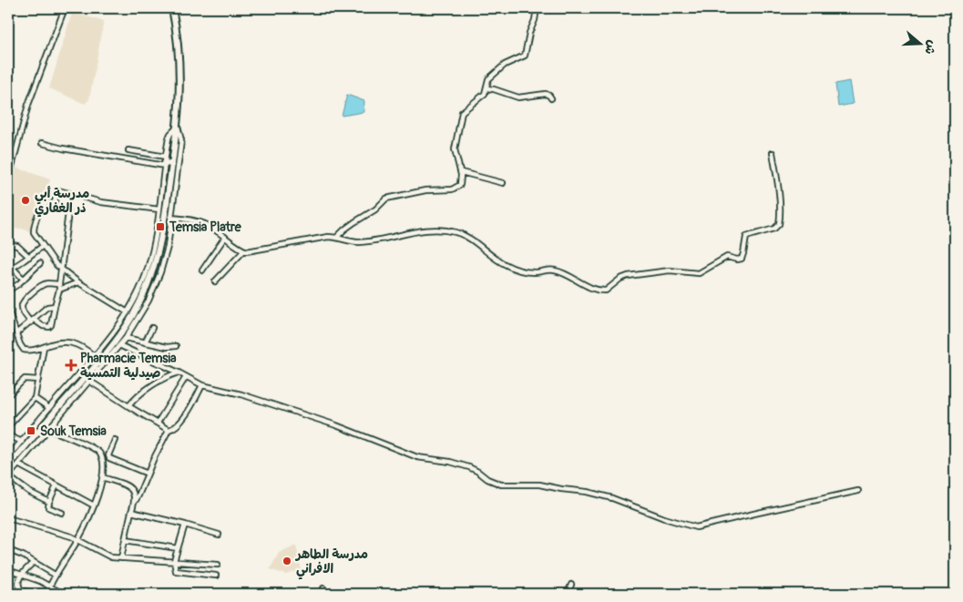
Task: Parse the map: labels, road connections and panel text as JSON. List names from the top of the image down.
{
  "places": {
    "other": ["مدرسة أبي ذر الغفاري", "مدرسة الطاهر الافراني"],
    "transit": ["Temsia Platre", "Souk Temsia"],
    "health": ["Pharmacie Temsia صيدلية التمسية"]
  },
  "north": "right"
}
